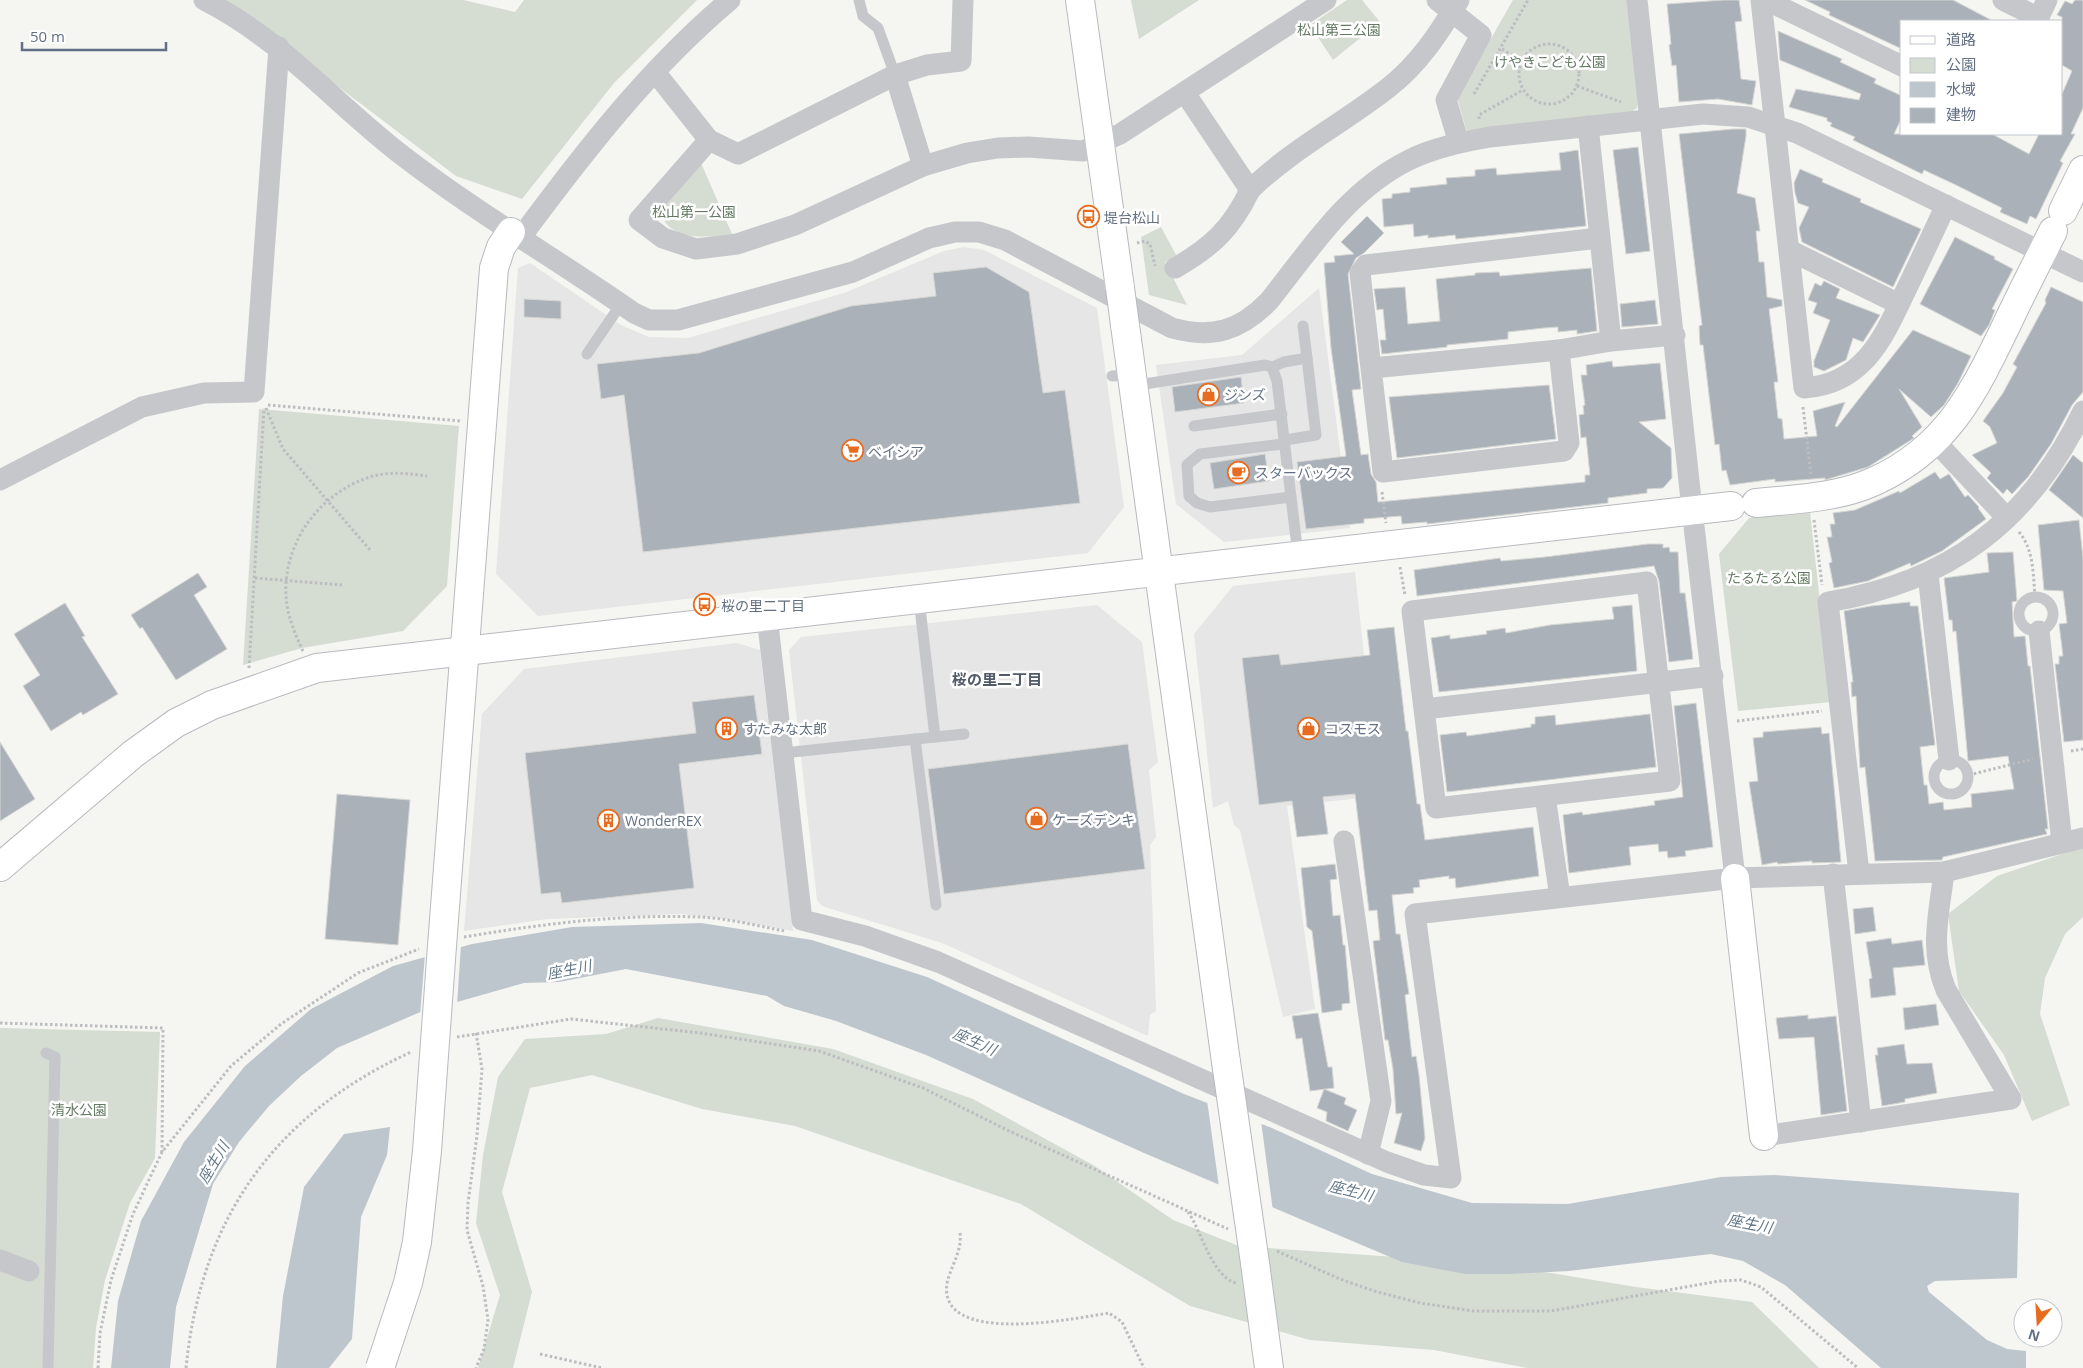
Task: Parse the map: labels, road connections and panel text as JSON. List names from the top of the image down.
{
  "districts": ["桜の里二丁目"],
  "water": ["座生川"],
  "parks": [
    "松山第三公園",
    "けやきこども公園",
    "松山第一公園",
    "たるたる公園",
    "清水公園"
  ],
  "places": {
    "bus stop": ["堤台松山", "桜の里二丁目"],
    "shop": ["ジンズ", "コスモス", "ケーズデンキ"],
    "supermarket": ["ベイシア"],
    "cafe": ["スターバックス"],
    "building": ["すたみな太郎", "WonderREX"]
  },
  "legend": [
    "道路",
    "公園",
    "水域",
    "建物"
  ],
  "scale_bar": "50 m",
  "north": "bottom"
}
